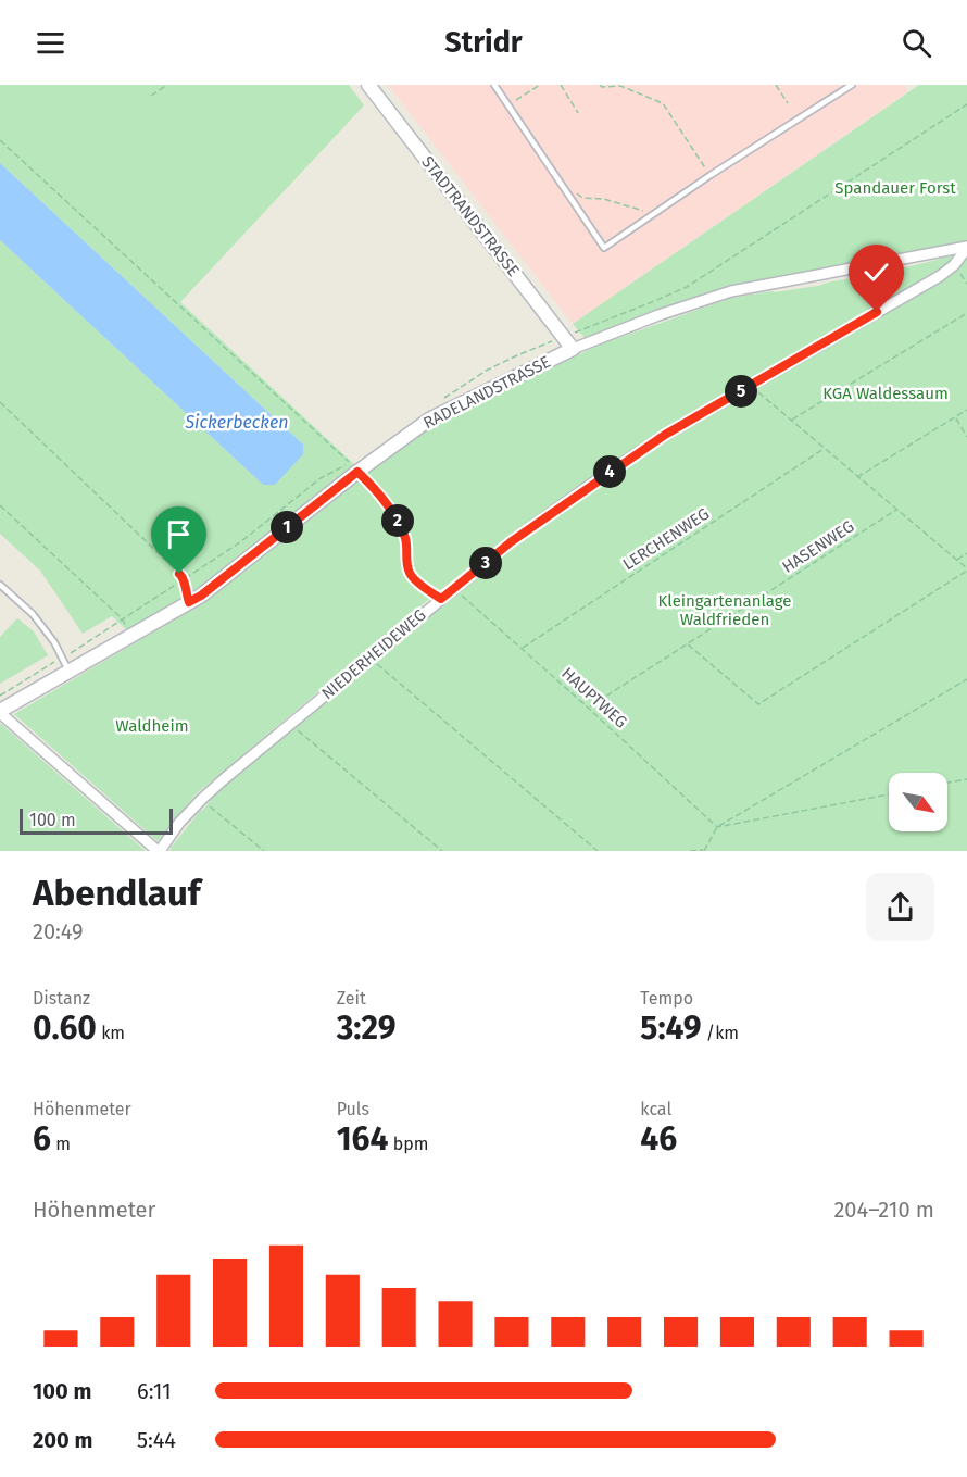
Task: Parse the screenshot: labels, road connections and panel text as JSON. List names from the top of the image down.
{
  "streets": {
    "street": ["STADTRANDSTRASSE", "RADELANDSTRASSE", "NIEDERHEIDEWEG"],
    "path": ["LERCHENWEG", "HASENWEG", "HAUPTWEG"]
  },
  "crossings": [
    ["STADTRANDSTRASSE", "RADELANDSTRASSE"],
    ["RADELANDSTRASSE", "NIEDERHEIDEWEG"],
    ["LERCHENWEG", "HAUPTWEG"],
    ["HASENWEG", "HAUPTWEG"],
    ["NIEDERHEIDEWEG", "HAUPTWEG"]
  ],
  "water": ["Sickerbecken"],
  "parks": [
    "Spandauer Forst",
    "KGA Waldessaum",
    "Kleingartenanlage Waldfrieden",
    "Waldheim"
  ],
  "scale_bar": "100 m",
  "north": "bottom right",
  "page": {
    "header": "Stridr",
    "pins": [
      "5",
      "4",
      "2",
      "1",
      "3"
    ],
    "scale": "100 m",
    "heading": ["Abendlauf", "20:49"],
    "stats": [
      ["Distanz", "0.60 km"],
      ["Zeit", "3:29"],
      ["Tempo", "5:49 /km"],
      ["Höhenmeter", "6 m"],
      ["Puls", "164 bpm"],
      ["kcal", "46"]
    ],
    "chart": ["Höhenmeter", "204–210 m"],
    "list": [
      {
        "name": "100 m",
        "note": "6:11"
      },
      {
        "name": "200 m",
        "note": "5:44"
      }
    ]
  }
}
